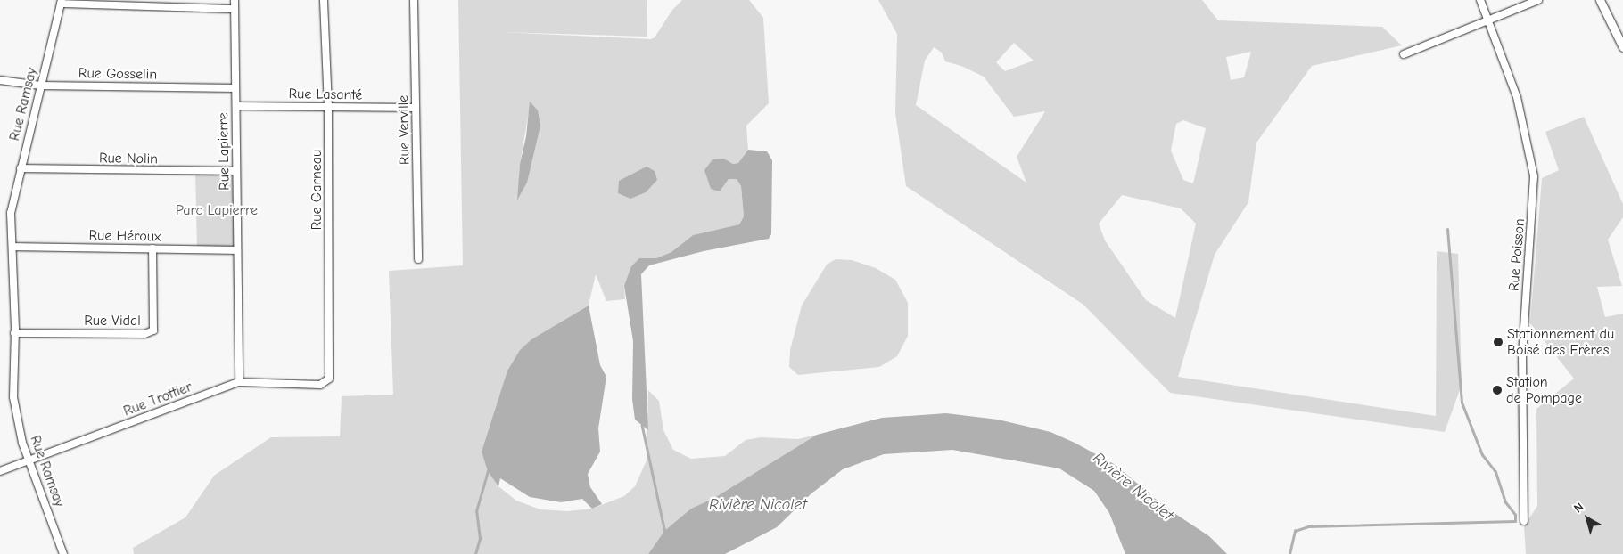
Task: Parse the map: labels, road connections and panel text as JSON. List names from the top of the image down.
{
  "streets": {
    "street": [
      "Rue Gosselin",
      "Rue Lasanté",
      "Rue Ramsay",
      "Rue Verville",
      "Rue Lapierre",
      "Rue Nolin",
      "Rue Garneau",
      "Rue Héroux",
      "Rue Poisson",
      "Rue Vidal",
      "Rue Trottier"
    ]
  },
  "crossings": [
    ["Rue Gosselin", "Rue Ramsay"],
    ["Rue Gosselin", "Rue Lapierre"],
    ["Rue Lasanté", "Rue Verville"],
    ["Rue Lasanté", "Rue Lapierre"],
    ["Rue Lasanté", "Rue Garneau"],
    ["Rue Ramsay", "Rue Nolin"],
    ["Rue Ramsay", "Rue Héroux"],
    ["Rue Ramsay", "Rue Vidal"],
    ["Rue Ramsay", "Rue Trottier"],
    ["Rue Lapierre", "Rue Nolin"],
    ["Rue Lapierre", "Rue Héroux"],
    ["Rue Lapierre", "Rue Trottier"],
    ["Rue Garneau", "Rue Trottier"],
    ["Rue Héroux", "Rue Vidal"]
  ],
  "water": ["Rivière Nicolet"],
  "parks": ["Parc Lapierre"],
  "places": ["Stationnement du Boisé des Frères", "Station de Pompage"],
  "north": "top left"
}
